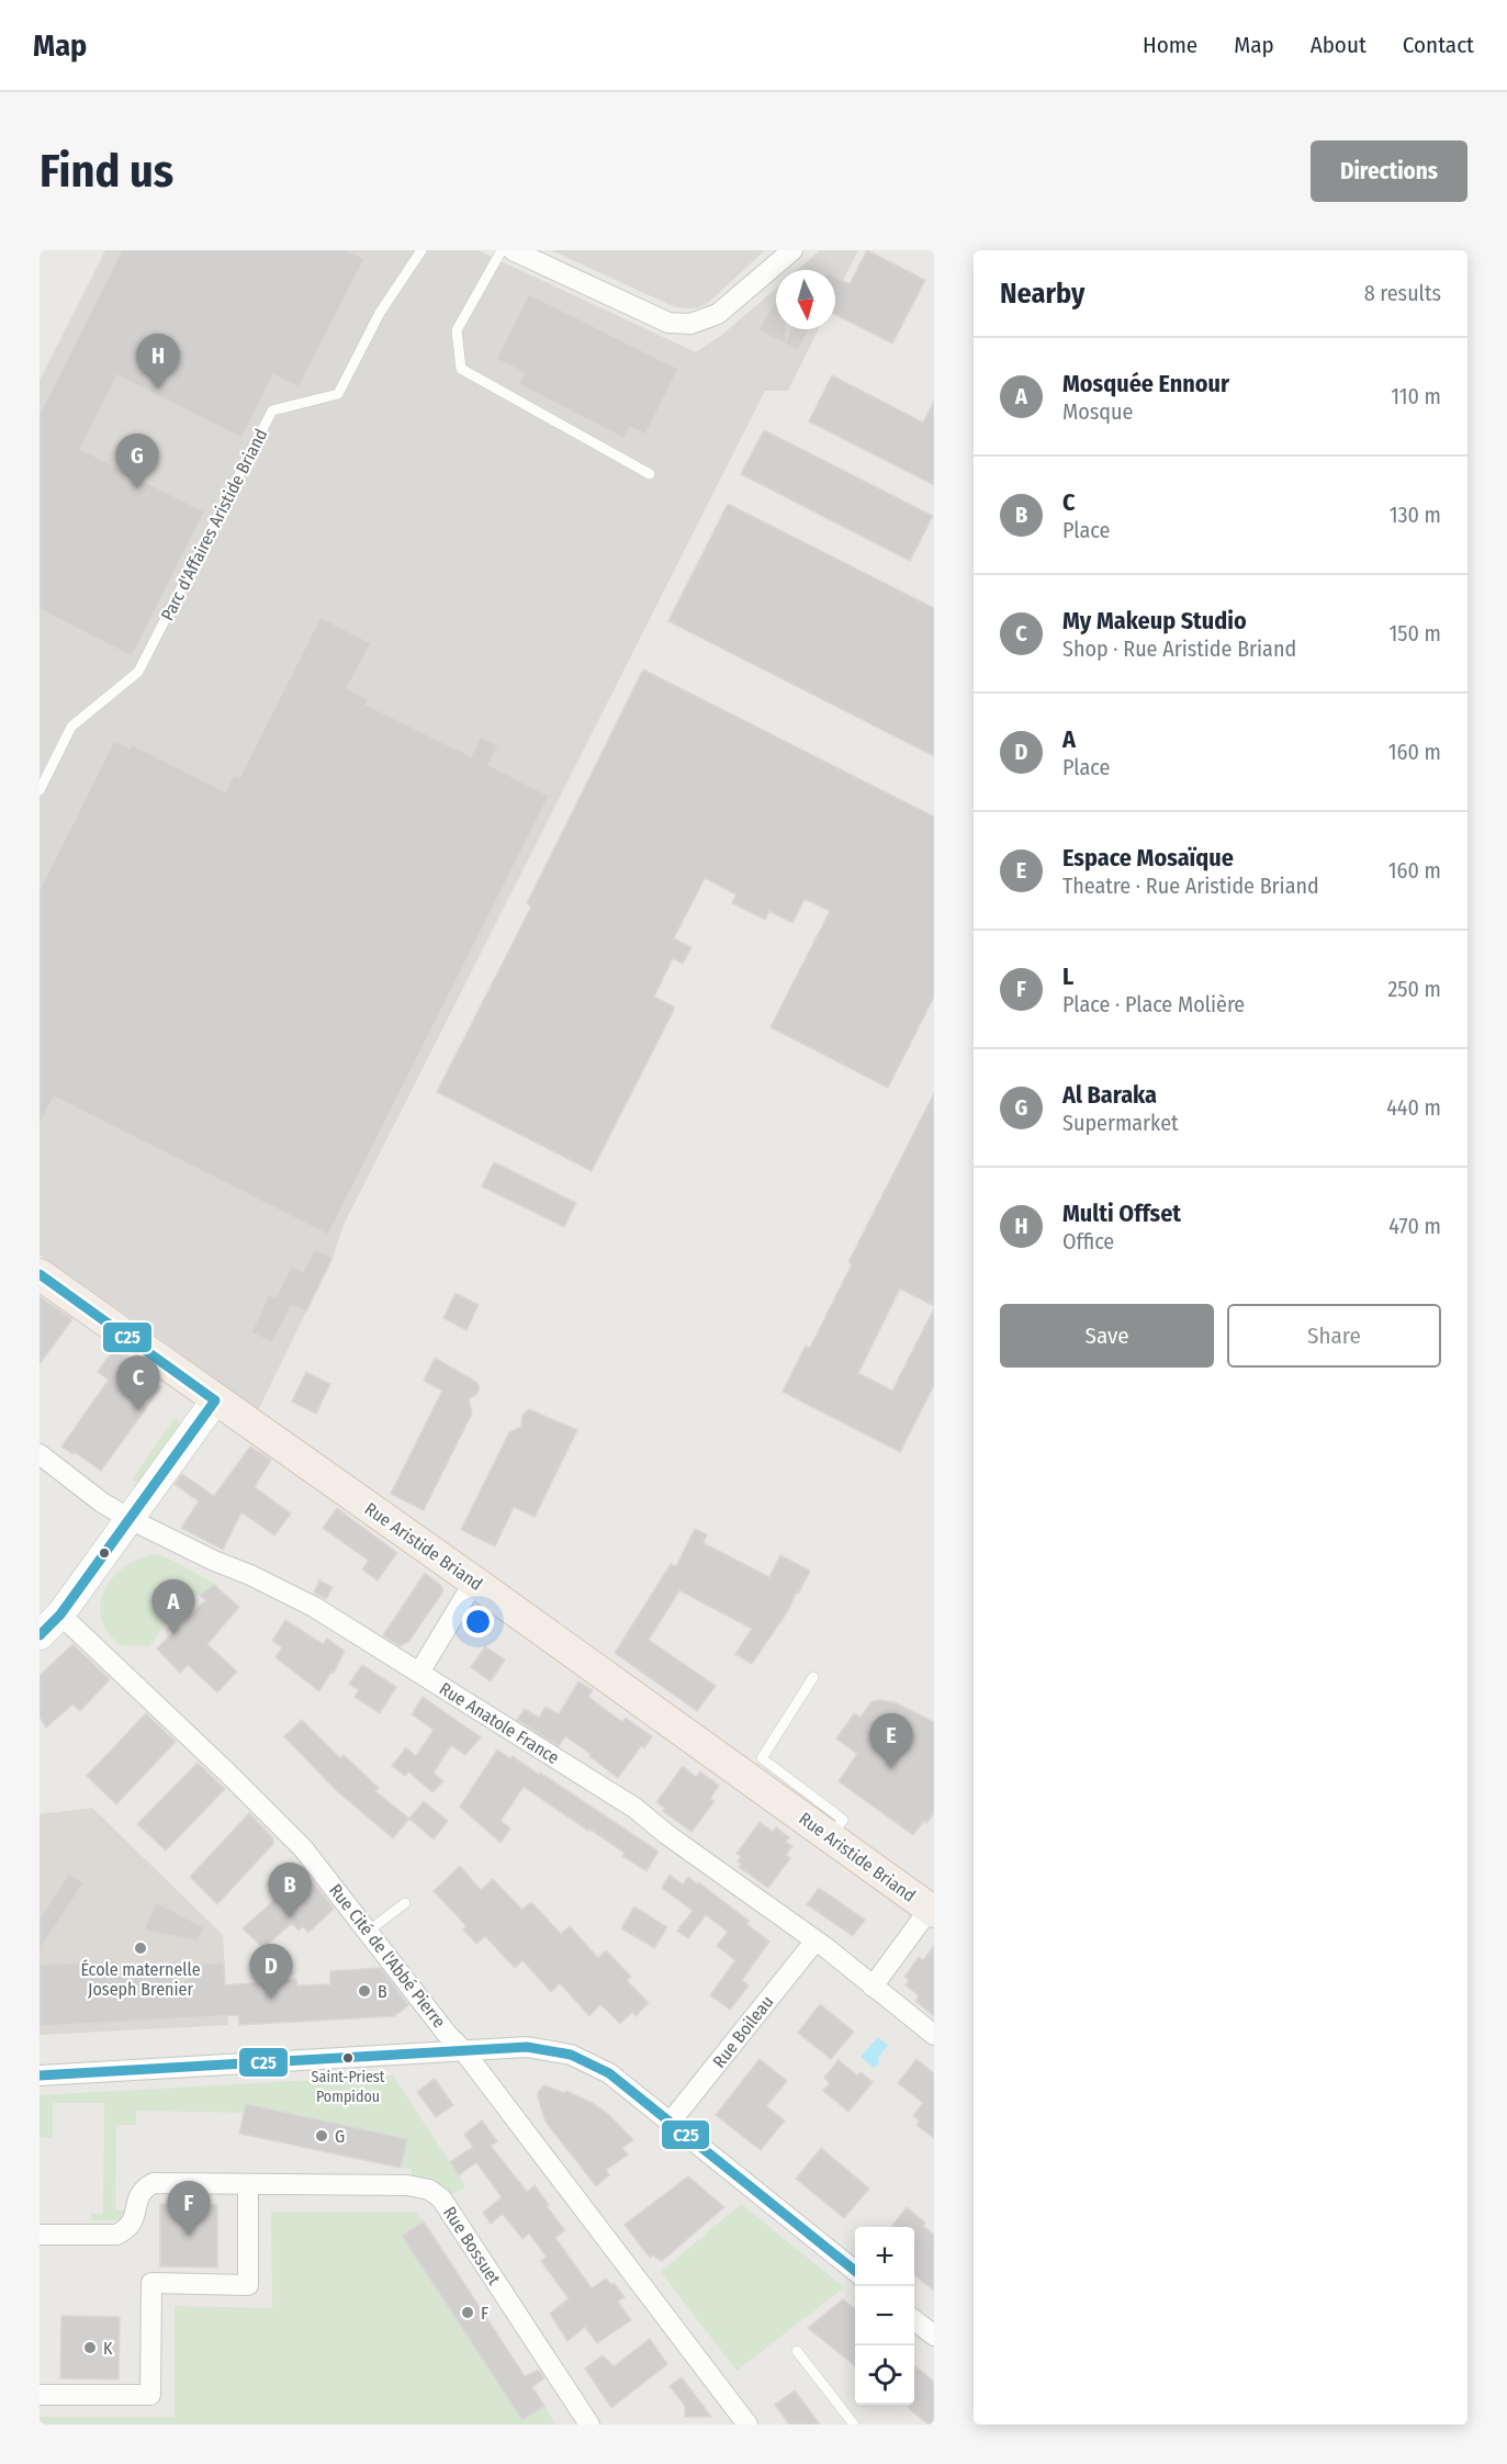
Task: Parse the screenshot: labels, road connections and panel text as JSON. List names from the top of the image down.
{
  "streets": {
    "main road": ["Rue Aristide Briand"],
    "street": [
      "Rue Anatole France",
      "Rue Cité de l'Abbé Pierre",
      "Rue Boileau",
      "Rue Bossuet"
    ],
    "lane": ["Parc d'Affaires Aristide Briand"]
  },
  "crossings": [
    ["Rue Anatole France", "Rue Boileau"]
  ],
  "places": [
    "École maternelle Joseph Brenier",
    "B",
    "Saint-Priest Pompidou",
    "G",
    "F",
    "K"
  ],
  "lines": ["transit line C25"],
  "north": "bottom",
  "page": {
    "header": "Map",
    "nav": [
      "Home",
      "Map",
      "About",
      "Contact"
    ],
    "buttons": [
      "Directions",
      ["Save", "Share"]
    ],
    "title": "Find us",
    "heading": ["Nearby", "8 results"],
    "pins": [
      "H",
      "G",
      "C",
      "A",
      "E",
      "B",
      "D",
      "F"
    ],
    "list": [
      {
        "mark": "A",
        "name": "Mosquée Ennour",
        "note": "Mosque",
        "value": "110 m"
      },
      {
        "mark": "B",
        "name": "C",
        "note": "Place",
        "value": "130 m"
      },
      {
        "mark": "C",
        "name": "My Makeup Studio",
        "note": "Shop · Rue Aristide Briand",
        "value": "150 m"
      },
      {
        "mark": "D",
        "name": "A",
        "note": "Place",
        "value": "160 m"
      },
      {
        "mark": "E",
        "name": "Espace Mosaïque",
        "note": "Theatre · Rue Aristide Briand",
        "value": "160 m"
      },
      {
        "mark": "F",
        "name": "L",
        "note": "Place · Place Molière",
        "value": "250 m"
      },
      {
        "mark": "G",
        "name": "Al Baraka",
        "note": "Supermarket",
        "value": "440 m"
      },
      {
        "mark": "H",
        "name": "Multi Offset",
        "note": "Office",
        "value": "470 m"
      }
    ],
    "map_buttons": ["+", "−"]
  }
}
